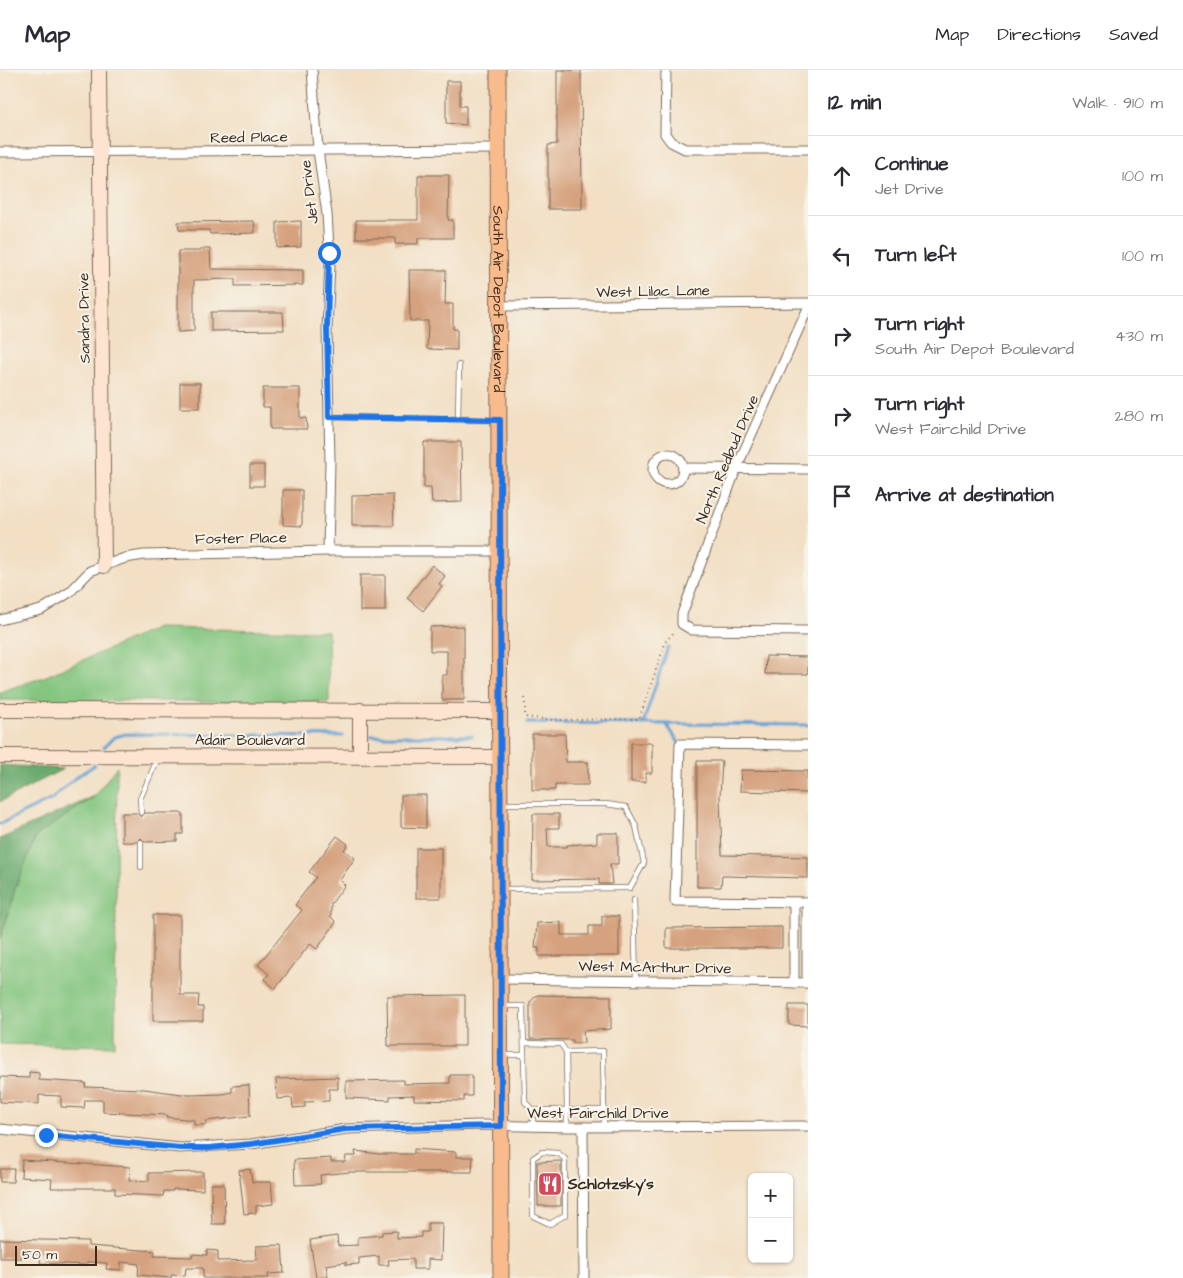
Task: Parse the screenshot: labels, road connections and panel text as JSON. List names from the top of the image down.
{
  "streets": {
    "main road": ["South Air Depot Boulevard"],
    "street": [
      "Reed Place",
      "Jet Drive",
      "West Lilac Lane",
      "Sandra Drive",
      "North Redbud Drive",
      "Foster Place",
      "Adair Boulevard",
      "West McArthur Drive",
      "West Fairchild Drive"
    ]
  },
  "crossings": [
    ["Reed Place", "Jet Drive"],
    ["Reed Place", "South Air Depot Boulevard"],
    ["Reed Place", "Sandra Drive"],
    ["Jet Drive", "Foster Place"],
    ["West Lilac Lane", "South Air Depot Boulevard"],
    ["South Air Depot Boulevard", "Foster Place"],
    ["South Air Depot Boulevard", "Adair Boulevard"],
    ["South Air Depot Boulevard", "West McArthur Drive"],
    ["South Air Depot Boulevard", "West Fairchild Drive"],
    ["Sandra Drive", "Foster Place"]
  ],
  "places": {
    "restaurant": ["Schlotzsky's"]
  },
  "scale_bar": "50 m",
  "page": {
    "header": "Map",
    "nav": ["Map", "Directions", "Saved"],
    "heading": ["12 min", "Walk · 910 m"],
    "list": [
      ["Continue", "Jet Drive", "100 m"],
      ["Turn left", "100 m"],
      ["Turn right", "South Air Depot Boulevard", "430 m"],
      ["Turn right", "West Fairchild Drive", "280 m"],
      "Arrive at destination"
    ],
    "map_buttons": ["+", "−"],
    "scale": "50 m"
  }
}
